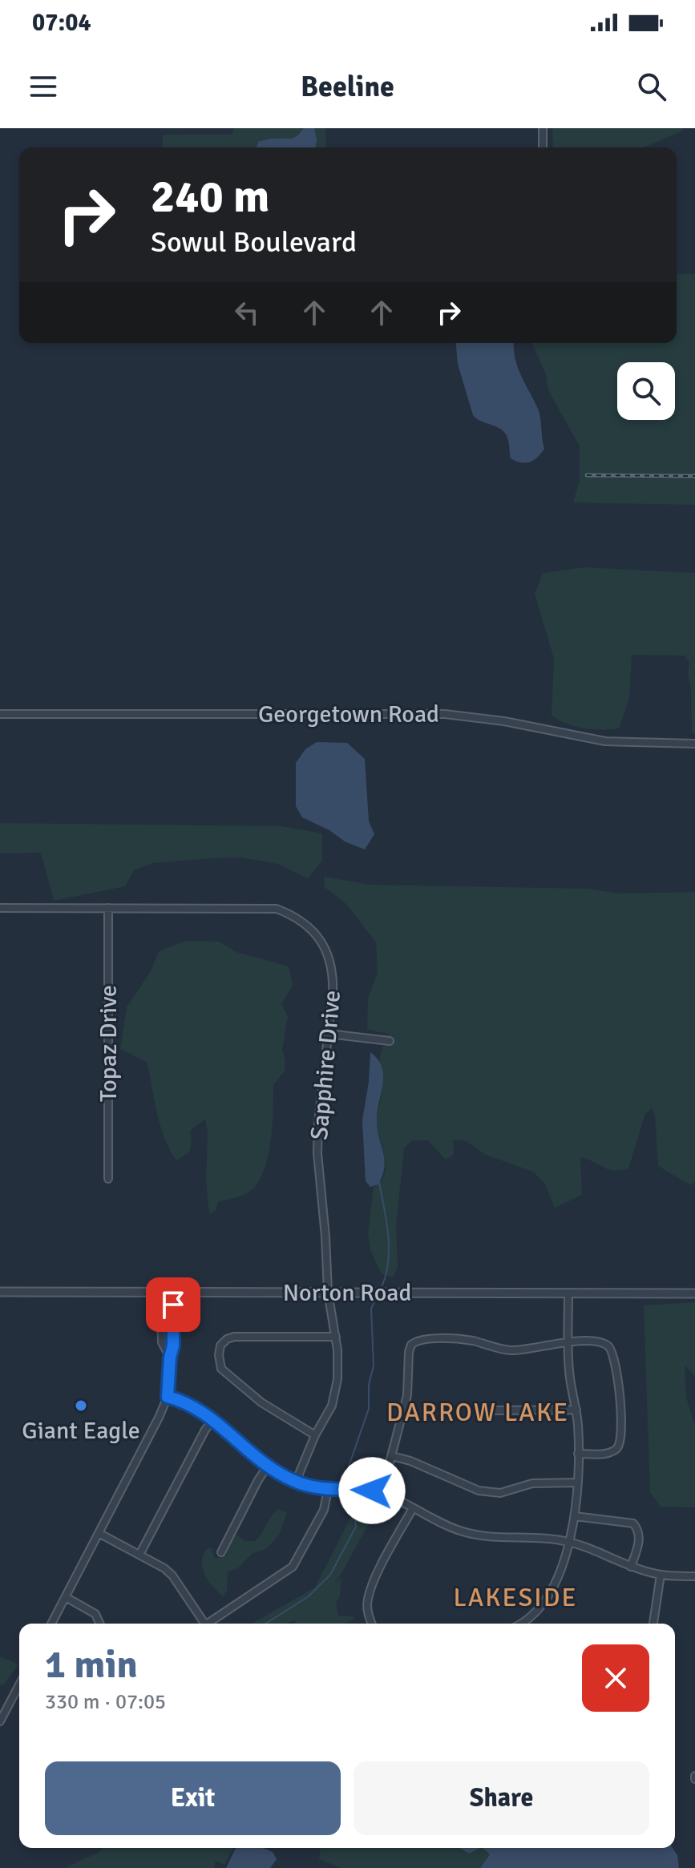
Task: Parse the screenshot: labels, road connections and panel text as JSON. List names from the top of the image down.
{
  "streets": {
    "street": [
      "Georgetown Road",
      "Topaz Drive",
      "Sapphire Drive",
      "Norton Road"
    ]
  },
  "crossings": [
    ["Topaz Drive", "Sapphire Drive"],
    ["Sapphire Drive", "Norton Road"]
  ],
  "districts": ["DARROW LAKE", "LAKESIDE"],
  "places": ["Giant Eagle"],
  "page": {
    "status": "07:04",
    "header": "Beeline",
    "turn": ["240 m", "Sowul Boulevard"],
    "heading": ["1 min", "330 m · 07:05"],
    "buttons": ["Exit", "Share"]
  }
}
